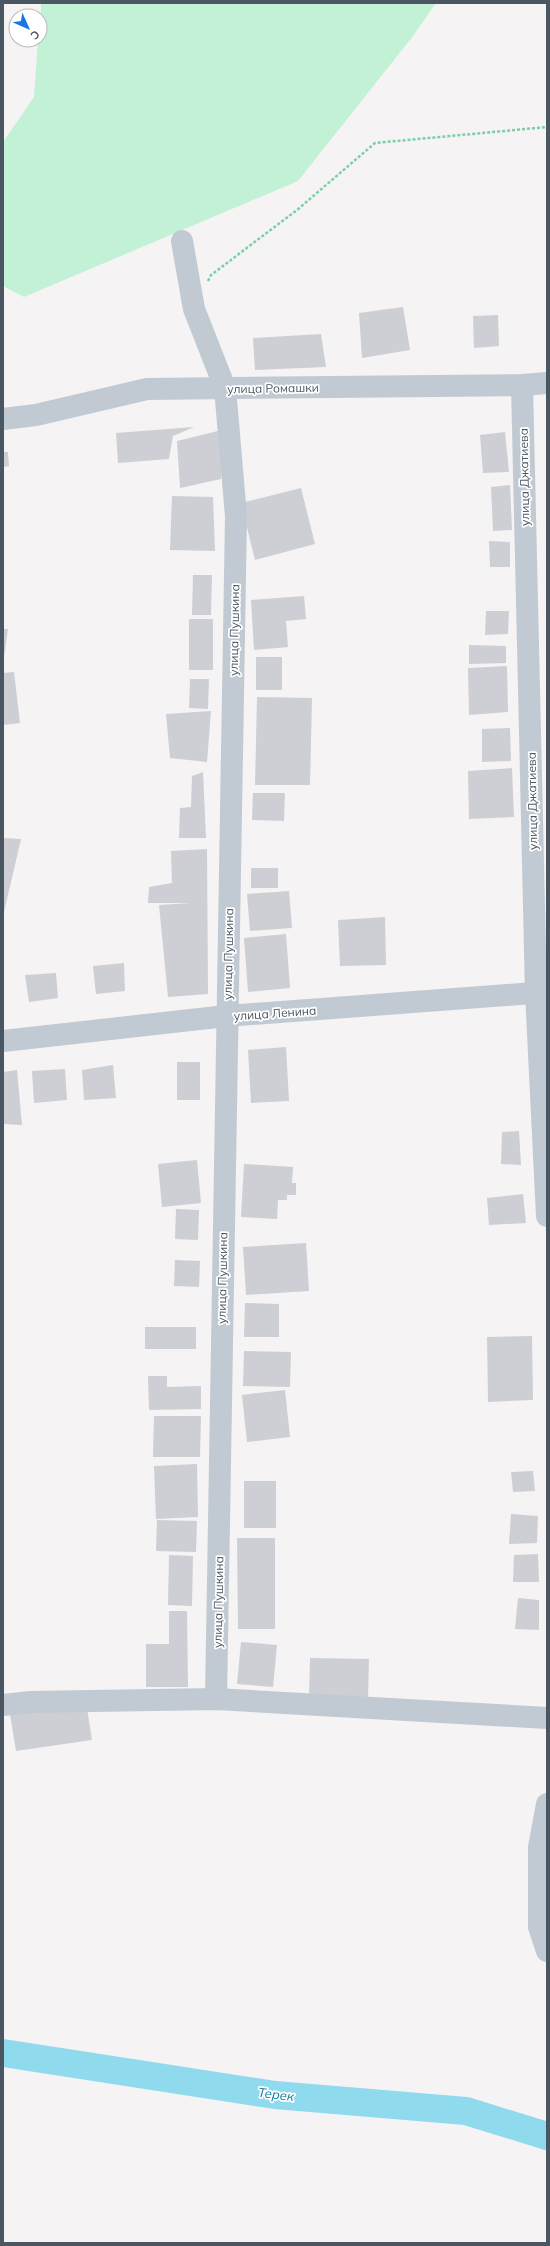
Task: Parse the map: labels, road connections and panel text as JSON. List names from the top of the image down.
{
  "streets": {
    "street": [
      "улица Ромашки",
      "улица Джатиева",
      "улица Пушкина",
      "улица Ленина"
    ]
  },
  "crossings": [
    ["улица Ромашки", "улица Джатиева"],
    ["улица Ромашки", "улица Пушкина"],
    ["улица Джатиева", "улица Ленина"],
    ["улица Пушкина", "улица Ленина"]
  ],
  "water": ["Терек"],
  "north": "bottom right"
}
